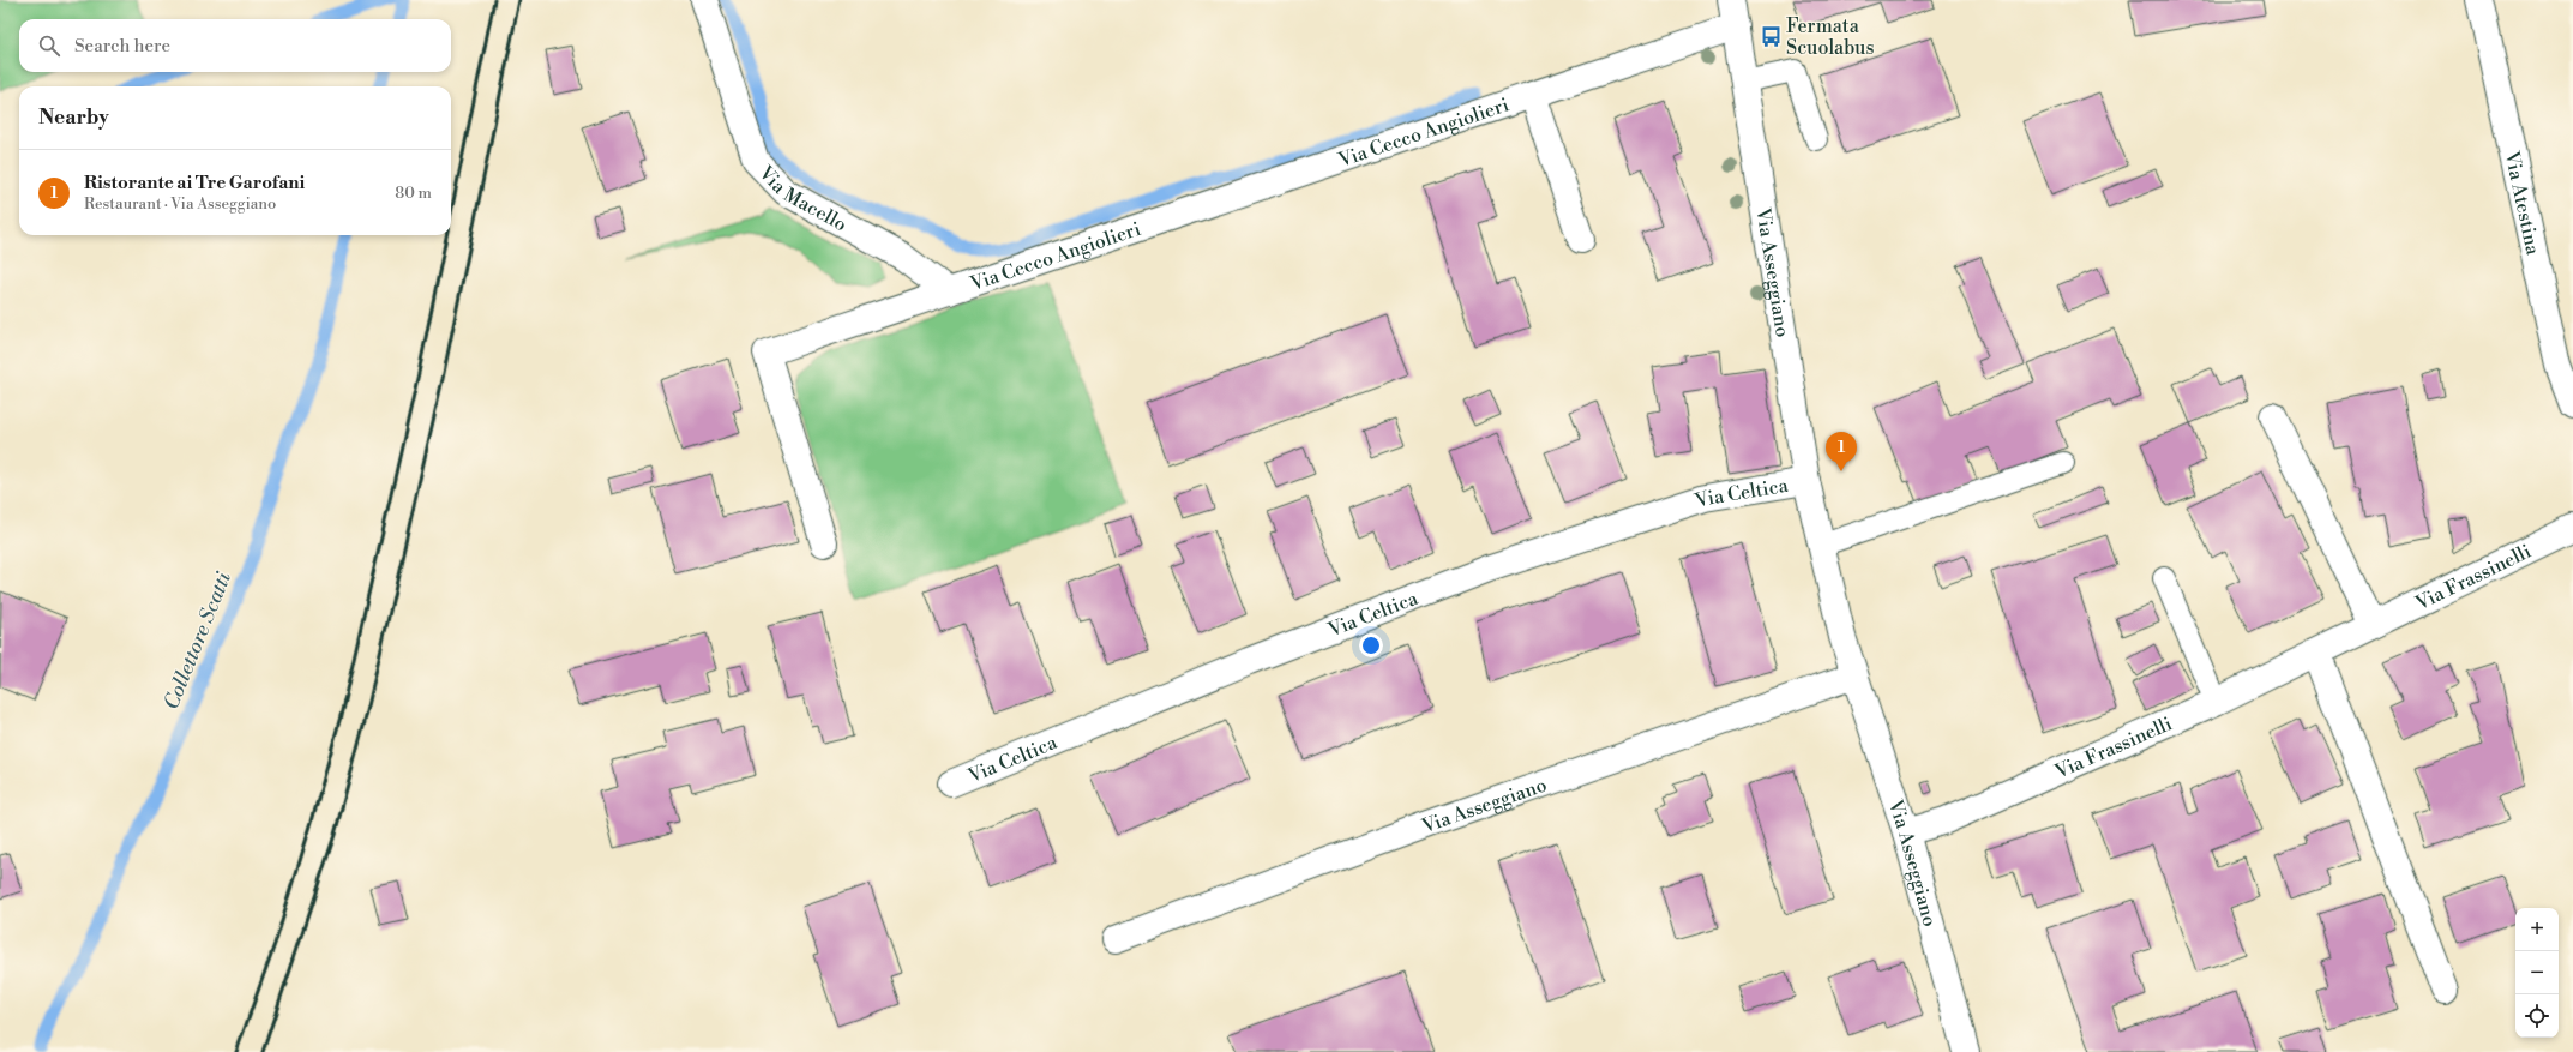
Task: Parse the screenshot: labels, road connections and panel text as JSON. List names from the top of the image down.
{
  "streets": {
    "street": [
      "Via Cecco Angiolieri",
      "Via Macello",
      "Via Atestina",
      "Via Asseggiano",
      "Via Celtica",
      "Via Frassinelli"
    ]
  },
  "crossings": [
    ["Via Cecco Angiolieri", "Via Macello"],
    ["Via Cecco Angiolieri", "Via Asseggiano"],
    ["Via Asseggiano", "Via Celtica"],
    ["Via Asseggiano", "Via Frassinelli"]
  ],
  "water": ["Collettore Scatti"],
  "places": {
    "bus stop": ["Fermata Scuolabus"]
  },
  "page": {
    "search": "Search here",
    "heading": "Nearby",
    "list": [
      {
        "mark": "1",
        "name": "Ristorante ai Tre Garofani",
        "note": "Restaurant · Via Asseggiano",
        "value": "80 m"
      }
    ],
    "pins": "1",
    "map_buttons": ["+", "−"]
  }
}
